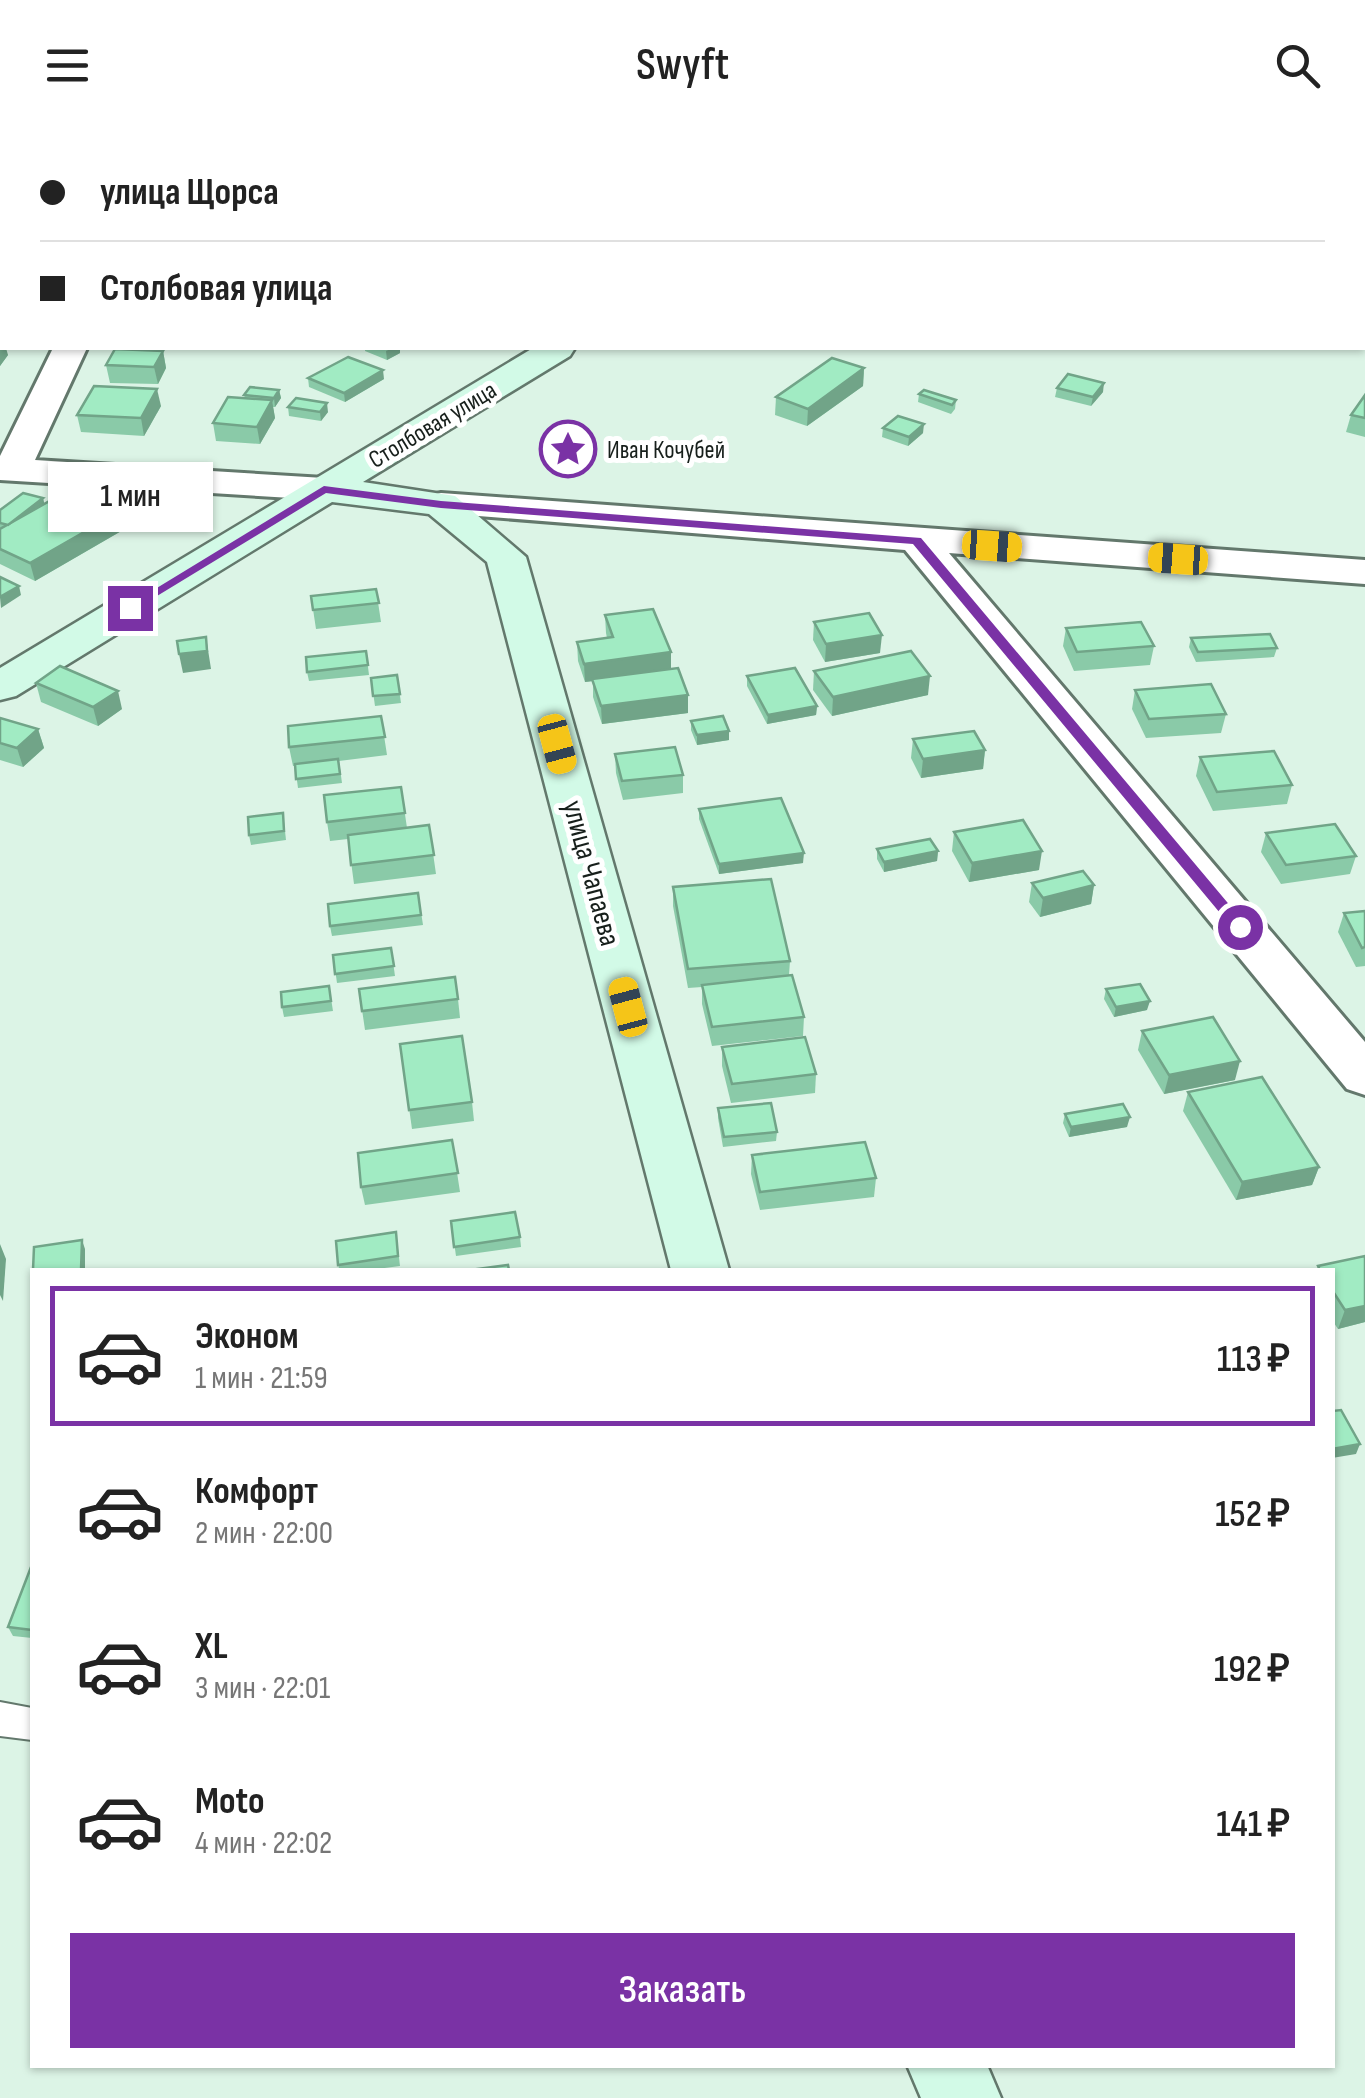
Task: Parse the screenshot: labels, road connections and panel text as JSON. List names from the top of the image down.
{
  "streets": {
    "main road": ["Столбовая улица", "улица Чапаева"]
  },
  "places": {
    "place": ["Иван Кочубей"]
  },
  "page": {
    "header": "Swyft",
    "banner": ["улица Щорса", "Столбовая улица"],
    "bubble": "1 мин",
    "list": [
      {
        "name": "Эконом",
        "note": "1 мин · 21:59",
        "value": "113 ₽"
      },
      {
        "name": "Комфорт",
        "note": "2 мин · 22:00",
        "value": "152 ₽"
      },
      {
        "name": "XL",
        "note": "3 мин · 22:01",
        "value": "192 ₽"
      },
      {
        "name": "Moto",
        "note": "4 мин · 22:02",
        "value": "141 ₽"
      }
    ],
    "buttons": "Заказать"
  }
}
